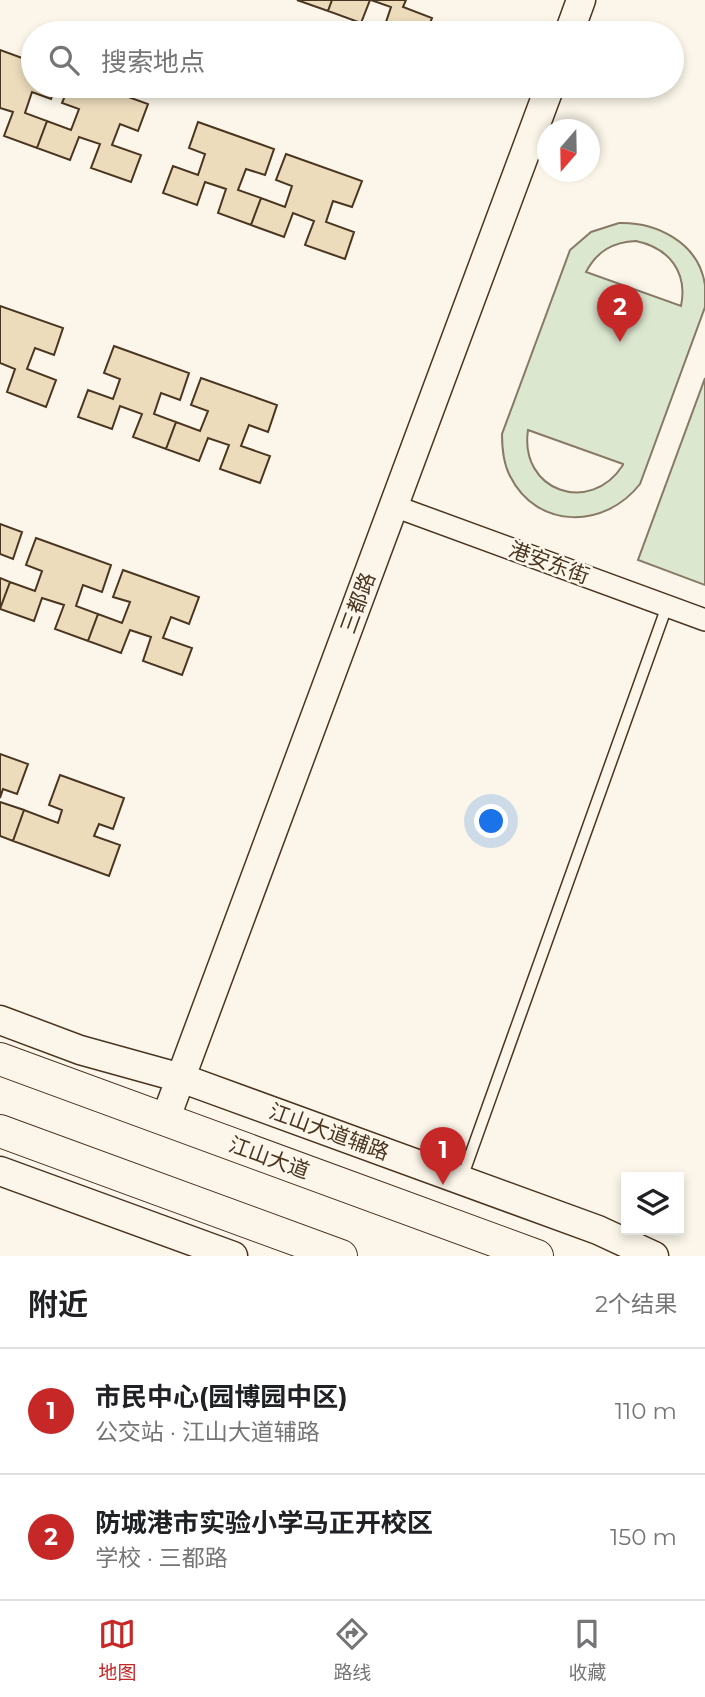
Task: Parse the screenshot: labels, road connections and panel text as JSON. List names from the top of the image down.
{
  "streets": {
    "main road": ["三都路", "江山大道辅路", "江山大道"],
    "street": ["港安东街"]
  },
  "crossings": [
    ["港安东街", "三都路"],
    ["三都路", "江山大道辅路"],
    ["三都路", "江山大道"]
  ],
  "north": "bottom",
  "page": {
    "search": "搜索地点",
    "pins": ["2", "1"],
    "heading": ["附近", "2个结果"],
    "list": [
      {
        "mark": "1",
        "name": "市民中心(园博园中区)",
        "note": "公交站 · 江山大道辅路",
        "value": "110 m"
      },
      {
        "mark": "2",
        "name": "防城港市实验小学马正开校区",
        "note": "学校 · 三都路",
        "value": "150 m"
      }
    ],
    "nav": ["地图", "路线", "收藏"]
  }
}
